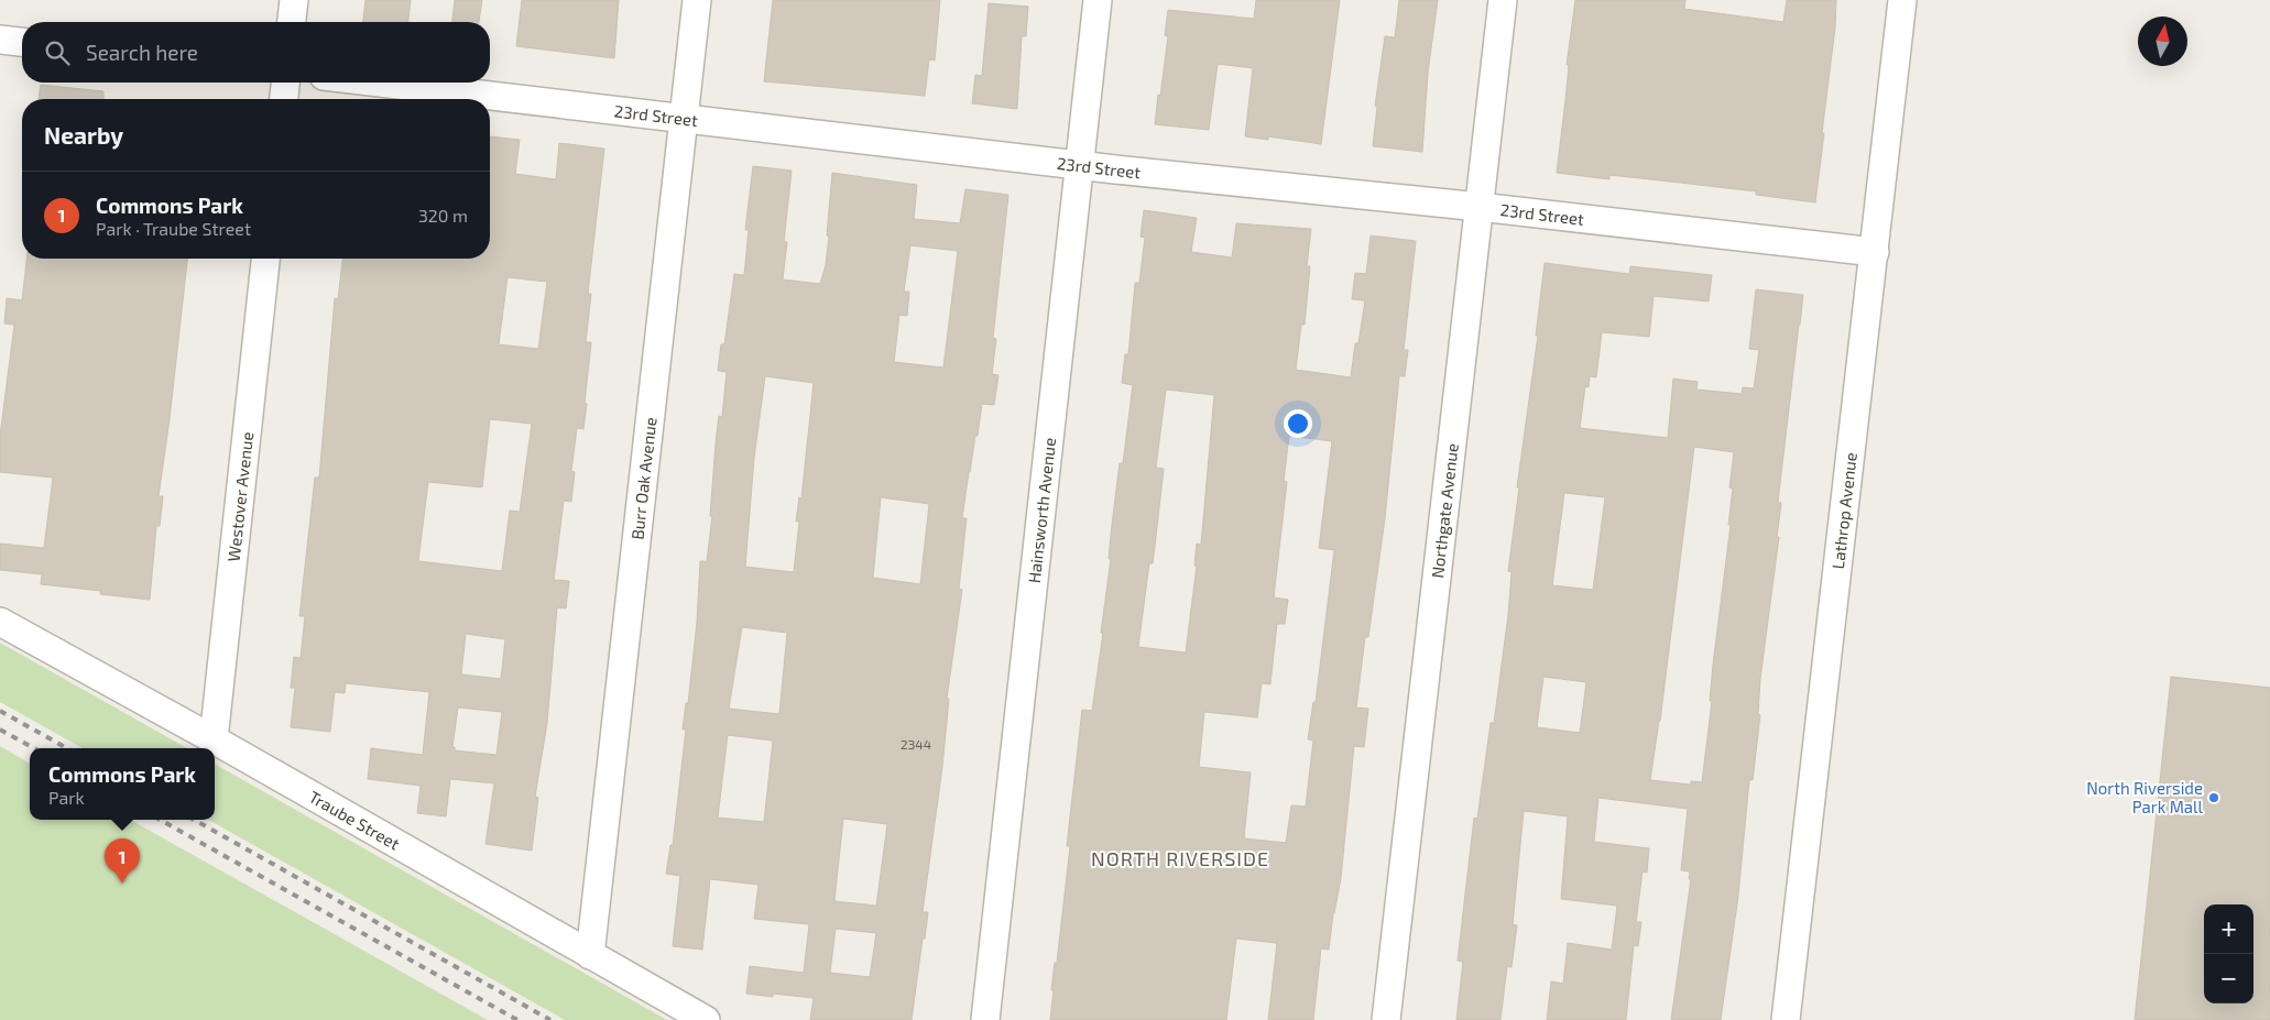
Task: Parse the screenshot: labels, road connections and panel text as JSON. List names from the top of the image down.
{
  "streets": {
    "street": [
      "23rd Street",
      "Burr Oak Avenue",
      "Westover Avenue",
      "Hainsworth Avenue",
      "Northgate Avenue",
      "Lathrop Avenue",
      "Traube Street"
    ]
  },
  "crossings": [
    ["23rd Street", "Burr Oak Avenue"],
    ["23rd Street", "Hainsworth Avenue"],
    ["23rd Street", "Northgate Avenue"],
    ["23rd Street", "Lathrop Avenue"],
    ["Burr Oak Avenue", "Traube Street"],
    ["Westover Avenue", "Traube Street"]
  ],
  "districts": ["NORTH RIVERSIDE"],
  "places": ["North Riverside Park Mall"],
  "house_numbers": ["2344"],
  "north": "top",
  "page": {
    "search": "Search here",
    "heading": "Nearby",
    "list": [
      {
        "mark": "1",
        "name": "Commons Park",
        "note": "Park · Traube Street",
        "value": "320 m"
      }
    ],
    "popup": ["Commons Park", "Park"],
    "pins": "1",
    "map_buttons": ["+", "−"]
  }
}
